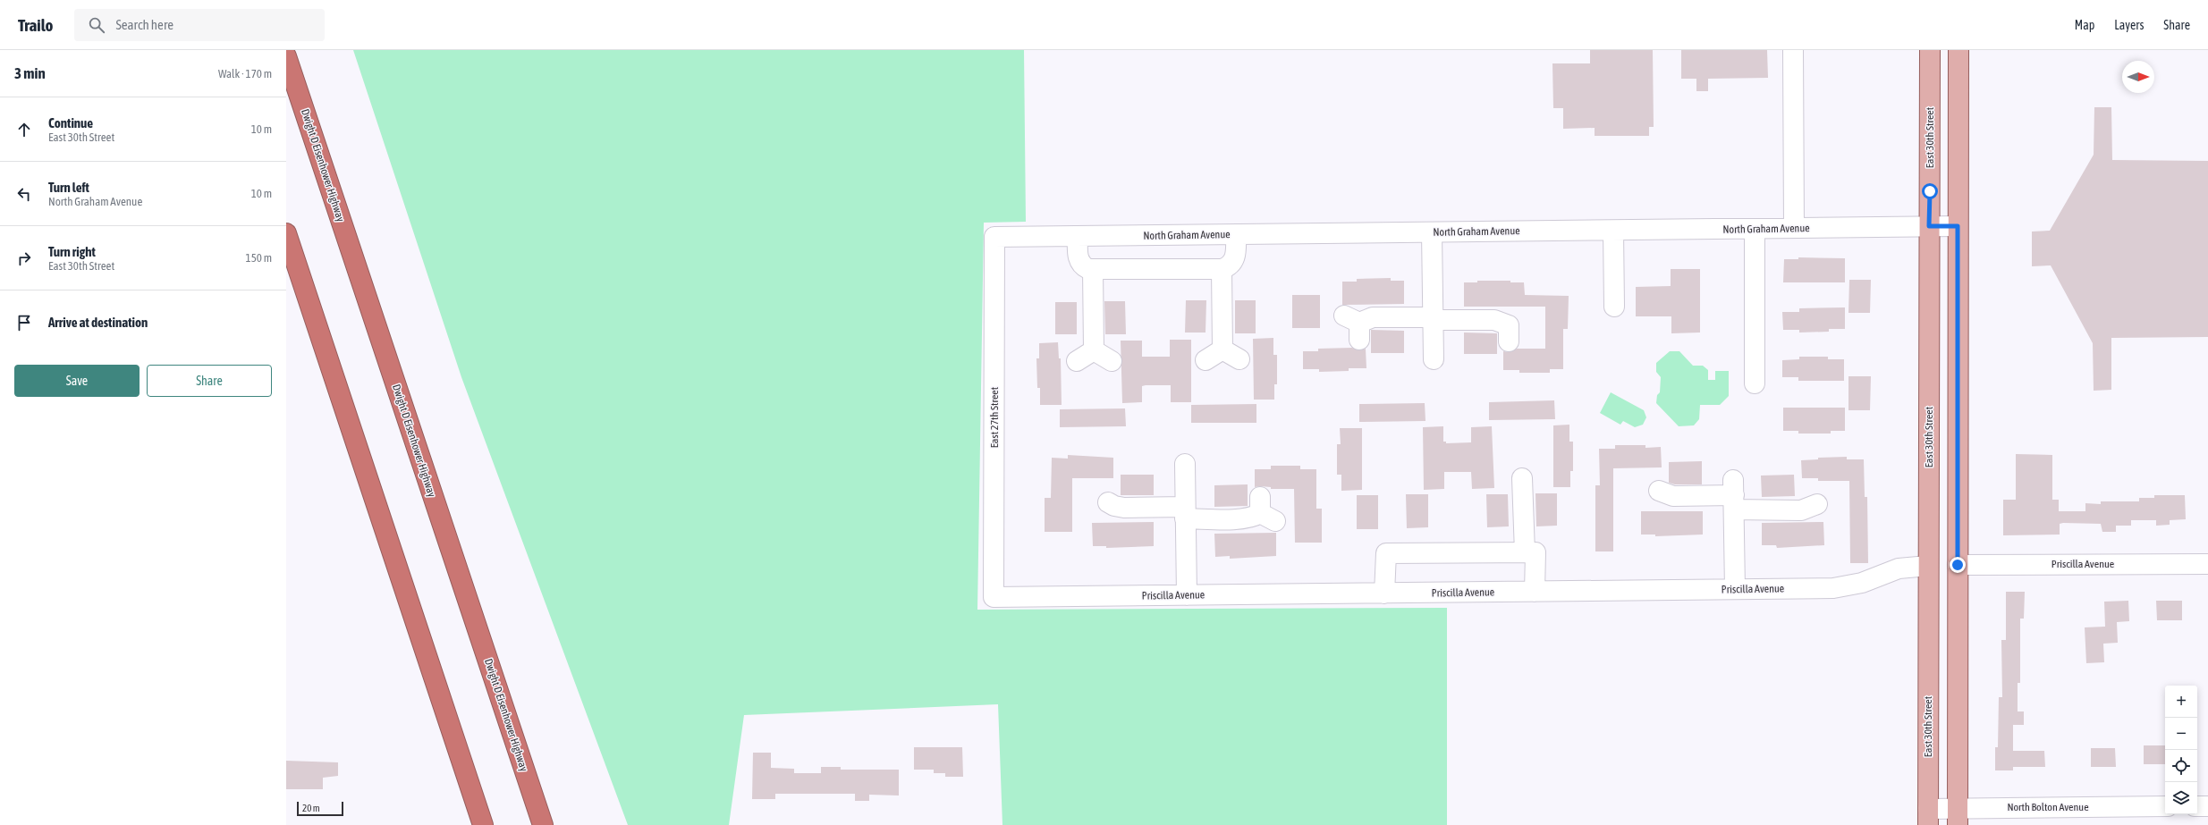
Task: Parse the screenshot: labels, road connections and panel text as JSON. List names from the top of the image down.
{
  "streets": {
    "highway": ["Dwight D Eisenhower Highway"],
    "main road": ["East 30th Street"],
    "street": [
      "North Graham Avenue",
      "East 27th Street",
      "Priscilla Avenue",
      "North Bolton Avenue"
    ]
  },
  "crossings": [
    ["East 30th Street", "North Graham Avenue"],
    ["East 30th Street", "Priscilla Avenue"],
    ["East 30th Street", "North Bolton Avenue"],
    ["North Graham Avenue", "East 27th Street"],
    ["East 27th Street", "Priscilla Avenue"]
  ],
  "scale_bar": "20 m",
  "north": "right",
  "page": {
    "header": "Trailo",
    "search": "Search here",
    "nav": ["Map", "Layers", "Share"],
    "heading": ["3 min", "Walk · 170 m"],
    "list": [
      ["Continue", "East 30th Street", "10 m"],
      ["Turn left", "North Graham Avenue", "10 m"],
      ["Turn right", "East 30th Street", "150 m"],
      "Arrive at destination"
    ],
    "buttons": ["Save", "Share"],
    "map_buttons": ["+", "−"],
    "scale": "20 m"
  }
}
